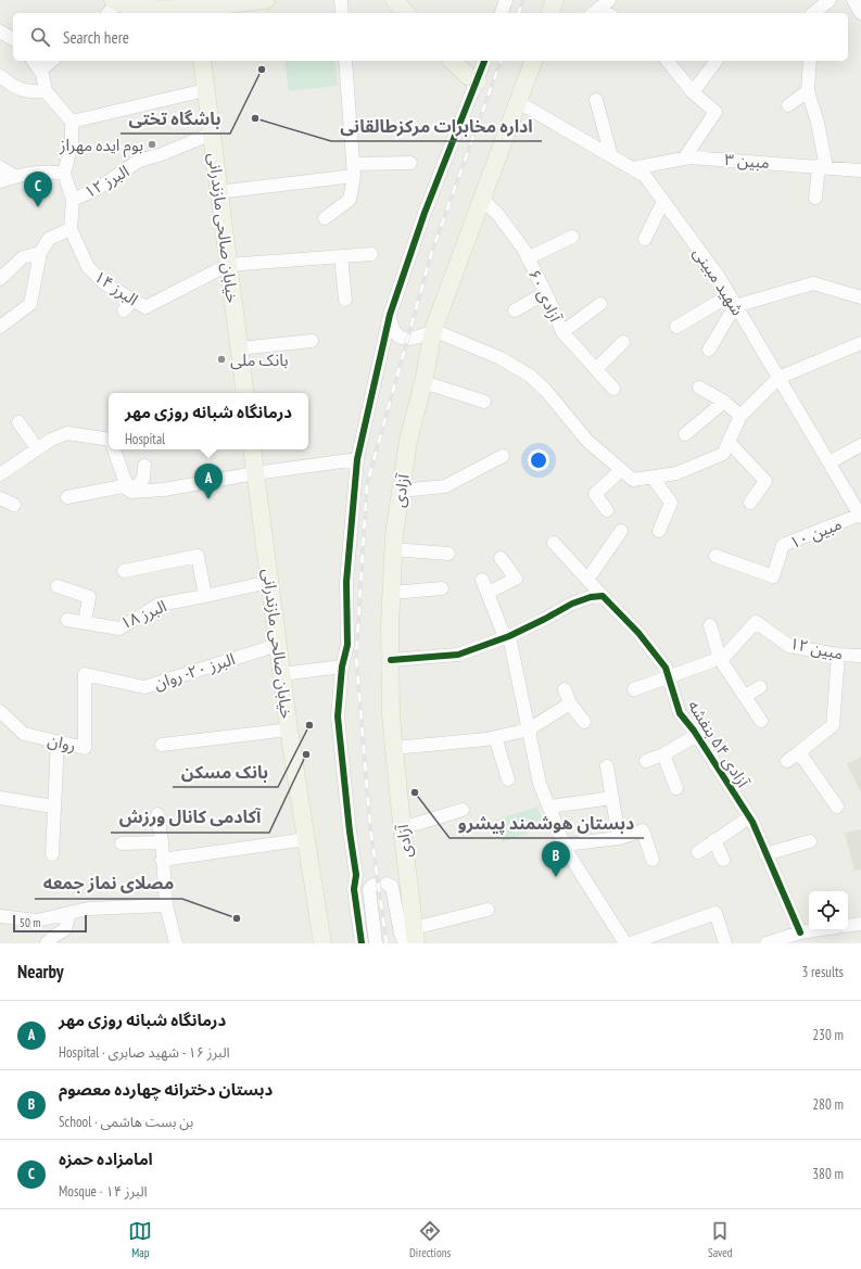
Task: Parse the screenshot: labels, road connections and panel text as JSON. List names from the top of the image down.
{
  "streets": {
    "main road": ["خیابان صالحی مازندرانی", "آزادی"],
    "street": [
      "مبین ۳",
      "البرز ۱۲",
      "شهید مبینی",
      "البرز ۱۴",
      "آزادی ۶۰",
      "مبین ۱۰",
      "البرز ۱۸",
      "مبین ۱۲",
      "البرز ۲۰- روان",
      "روان",
      "آزادی ۵۴ بنفشه"
    ]
  },
  "crossings": [
    ["مبین ۳", "شهید مبینی"],
    ["البرز ۱۲", "خیابان صالحی مازندرانی"],
    ["البرز ۱۲", "البرز ۱۴"],
    ["خیابان صالحی مازندرانی", "البرز ۱۴"],
    ["خیابان صالحی مازندرانی", "البرز ۱۸"],
    ["خیابان صالحی مازندرانی", "البرز ۲۰- روان"],
    ["شهید مبینی", "آزادی"],
    ["شهید مبینی", "مبین ۱۰"],
    ["آزادی ۶۰", "آزادی"],
    ["مبین ۱۲", "آزادی ۵۴ بنفشه"],
    ["البرز ۲۰- روان", "روان"]
  ],
  "places": [
    "باشگاه تختی",
    "اداره مخابرات مرکزطالقانی",
    "بوم ایده مهراز",
    "بانک ملی",
    "بانک مسکن",
    "آکادمی کانال ورزش",
    "دبستان هوشمند پیشرو",
    "مصلای نماز جمعه"
  ],
  "scale_bar": "50 m",
  "page": {
    "search": "Search here",
    "pins": ["C", "A", "B"],
    "popup": ["درمانگاه شبانه روزی مهر", "Hospital"],
    "scale": "50 m",
    "heading": ["Nearby", "3 results"],
    "list": [
      {
        "mark": "A",
        "name": "درمانگاه شبانه روزی مهر",
        "note": "Hospital · البرز ۱۶ - شهید صابری",
        "value": "230 m"
      },
      {
        "mark": "B",
        "name": "دبستان دخترانه چهارده معصوم",
        "note": "School · بن بست هاشمی",
        "value": "280 m"
      },
      {
        "mark": "C",
        "name": "امامزاده حمزه",
        "note": "Mosque · البرز ۱۴",
        "value": "380 m"
      }
    ],
    "nav": ["Map", "Directions", "Saved"]
  }
}
